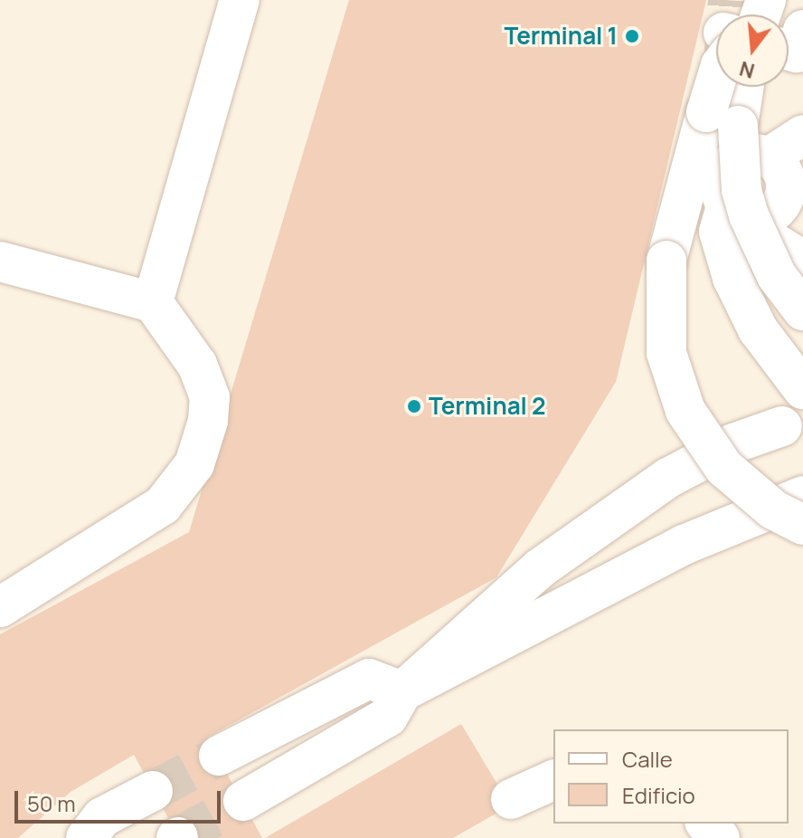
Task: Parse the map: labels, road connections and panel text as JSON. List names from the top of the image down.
{
  "places": ["Terminal 1", "Terminal 2"],
  "legend": ["Calle", "Edificio"],
  "scale_bar": "50 m",
  "north": "bottom"
}
